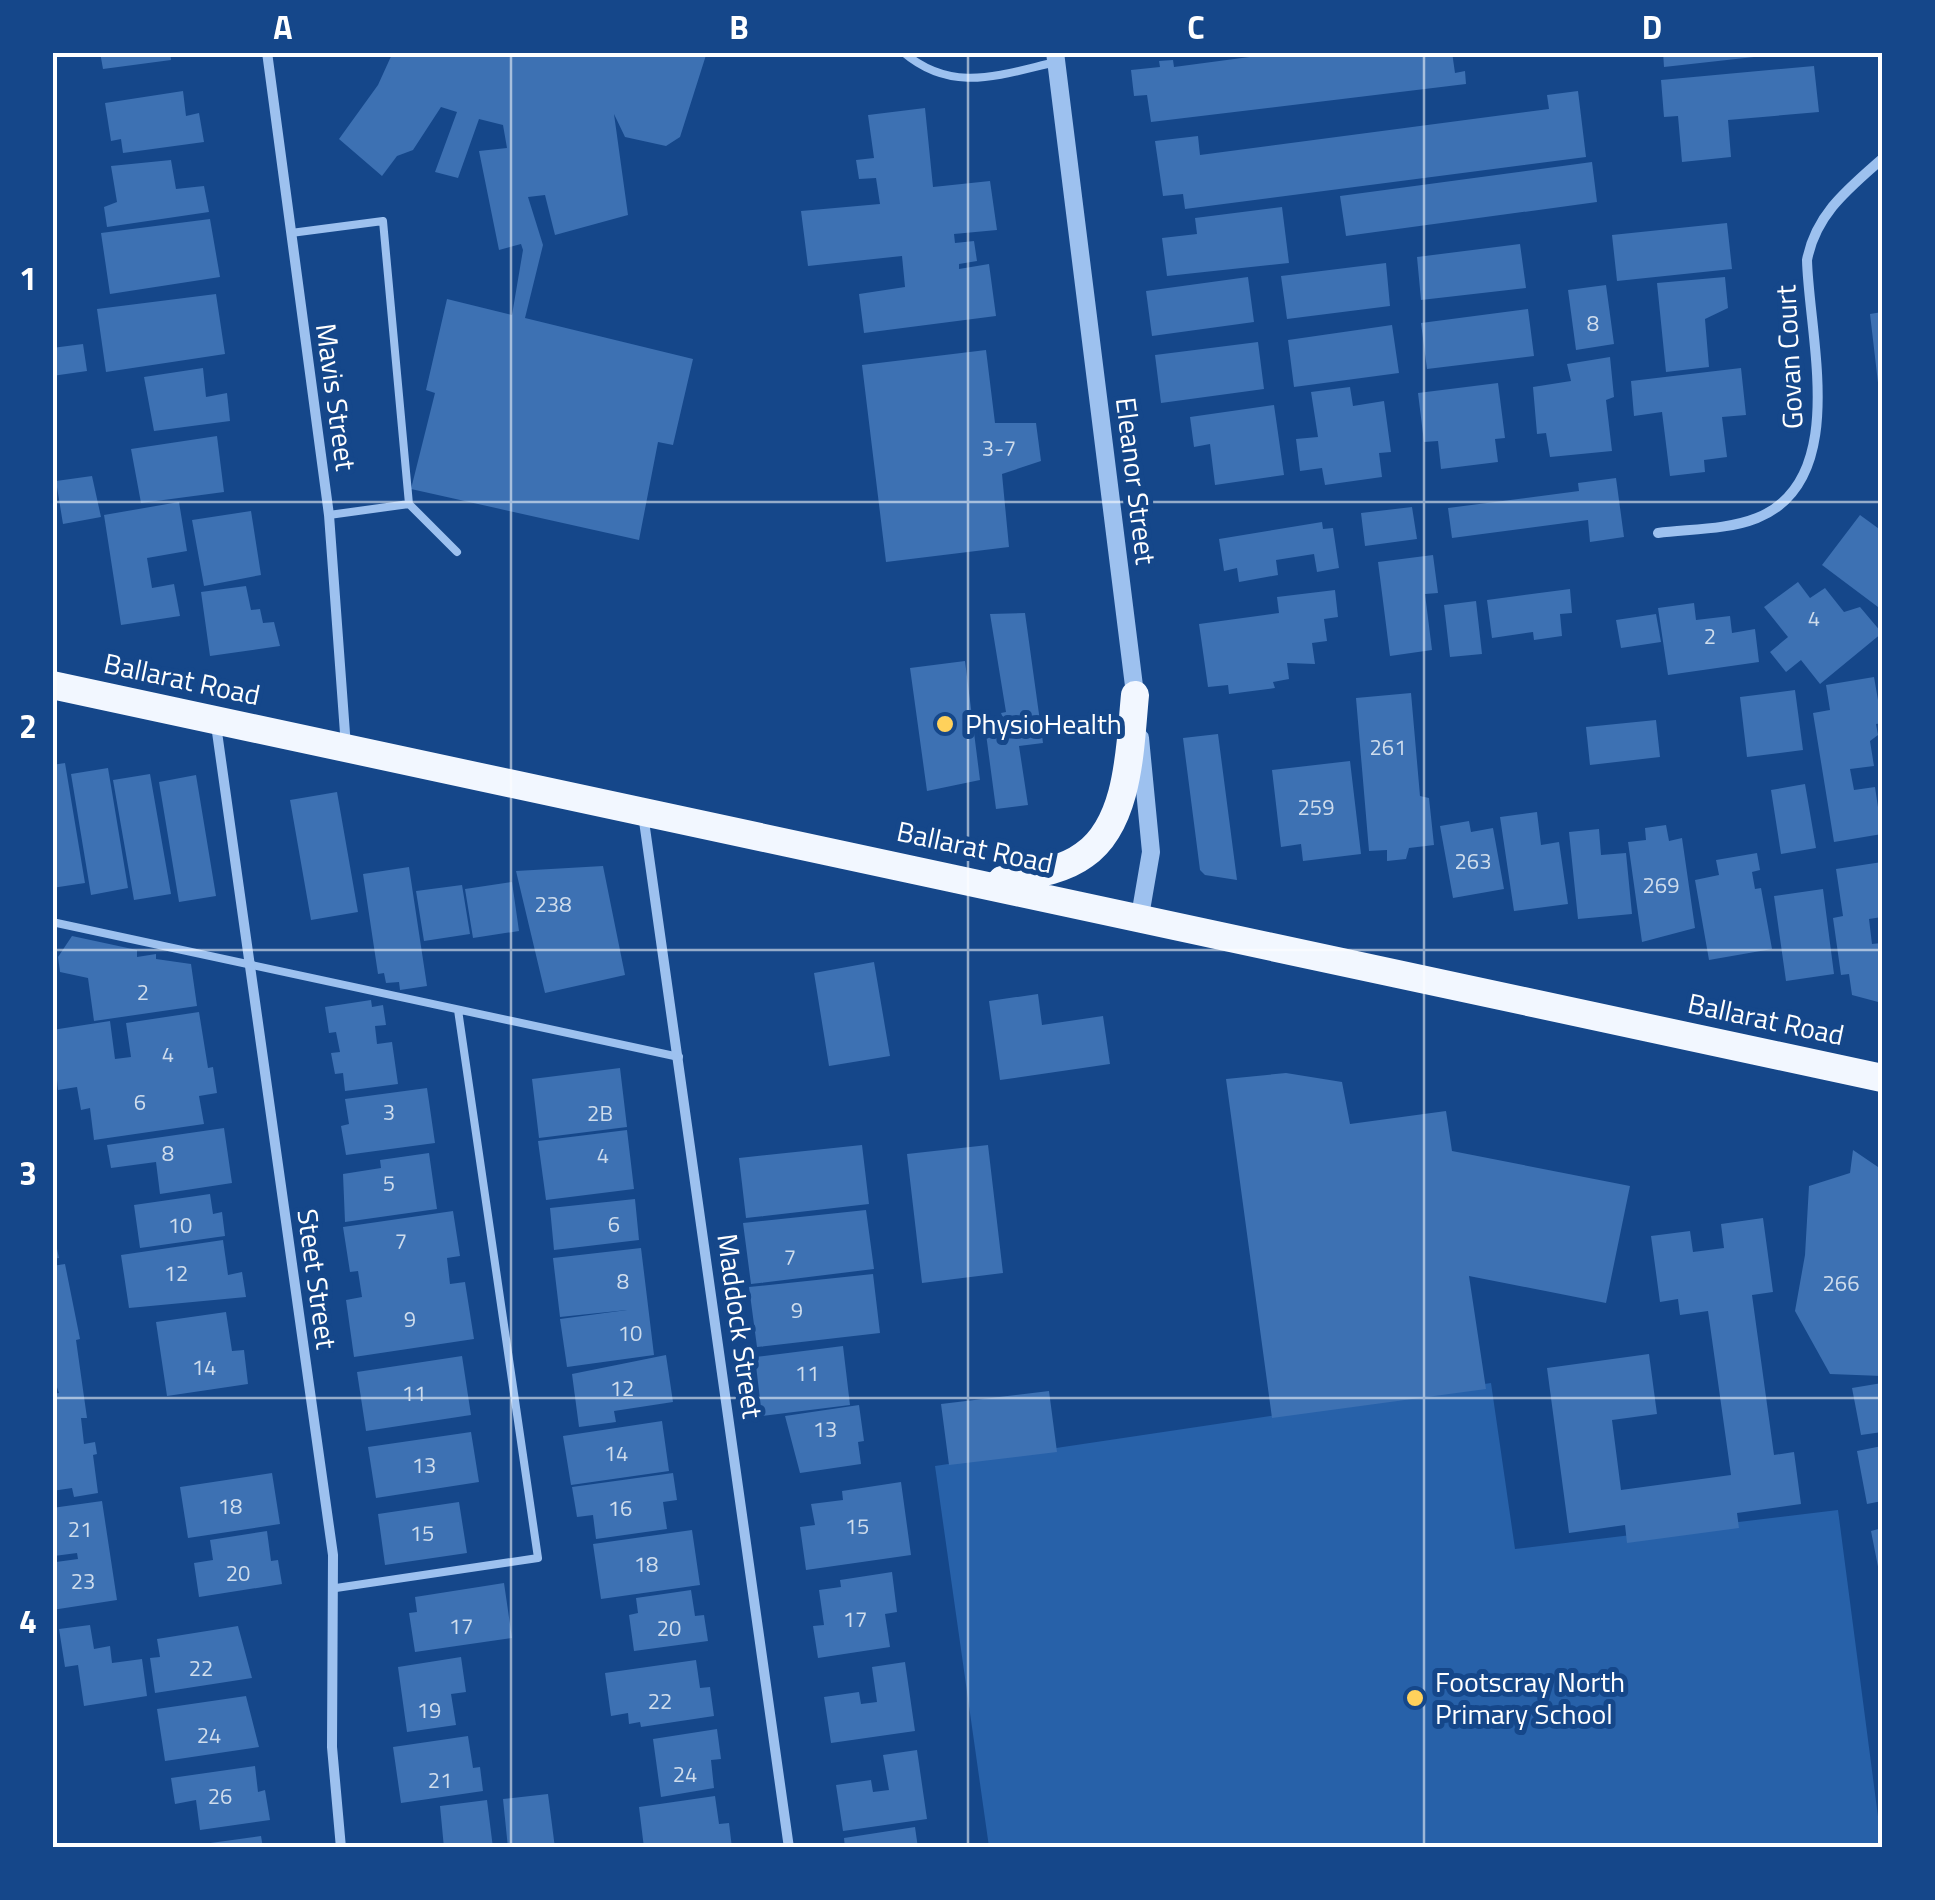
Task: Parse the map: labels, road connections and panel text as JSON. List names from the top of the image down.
{
  "streets": {
    "highway": ["Ballarat Road"],
    "street": [
      "Govan Court",
      "Mavis Street",
      "Eleanor Street",
      "Steet Street",
      "Maddock Street"
    ]
  },
  "crossings": [
    ["Mavis Street", "Ballarat Road"],
    ["Eleanor Street", "Ballarat Road"],
    ["Ballarat Road", "Steet Street"],
    ["Ballarat Road", "Maddock Street"]
  ],
  "places": ["PhysioHealth", "Footscray North Primary School"],
  "house_numbers": [
    "8",
    "3-7",
    "4",
    "2",
    "261",
    "259",
    "263",
    "269",
    "238",
    "2",
    "4",
    "6",
    "3",
    "2B",
    "8",
    "4",
    "5",
    "6",
    "10",
    "7",
    "7",
    "12",
    "8",
    "266",
    "9",
    "9",
    "10",
    "14",
    "11",
    "12",
    "11",
    "13",
    "14",
    "13",
    "18",
    "16",
    "15",
    "21",
    "15",
    "18",
    "20",
    "23",
    "17",
    "17",
    "20",
    "22",
    "22",
    "19",
    "24",
    "24",
    "21",
    "26"
  ],
  "grid": {
    "columns": [
      "A",
      "B",
      "C",
      "D"
    ],
    "rows": [
      "1",
      "2",
      "3",
      "4"
    ]
  }
}
